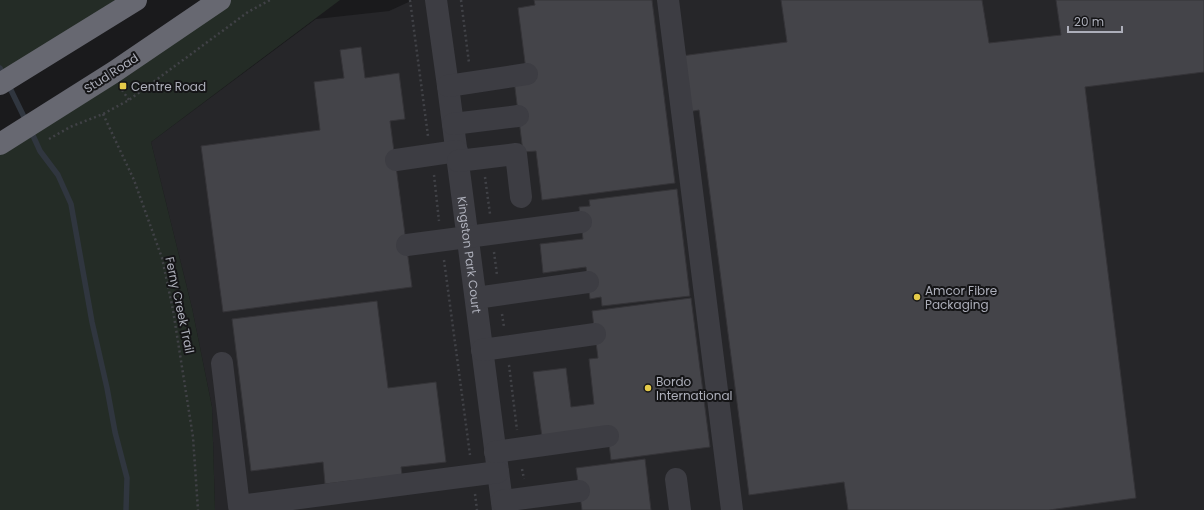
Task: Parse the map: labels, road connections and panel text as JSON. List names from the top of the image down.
{
  "streets": {
    "highway": ["Stud Road"],
    "street": ["Kingston Park Court"],
    "path": ["Ferny Creek Trail"]
  },
  "places": {
    "transit": ["Centre Road"],
    "other": ["Amcor Fibre Packaging", "Bordo International"]
  },
  "scale_bar": "20 m"
}
